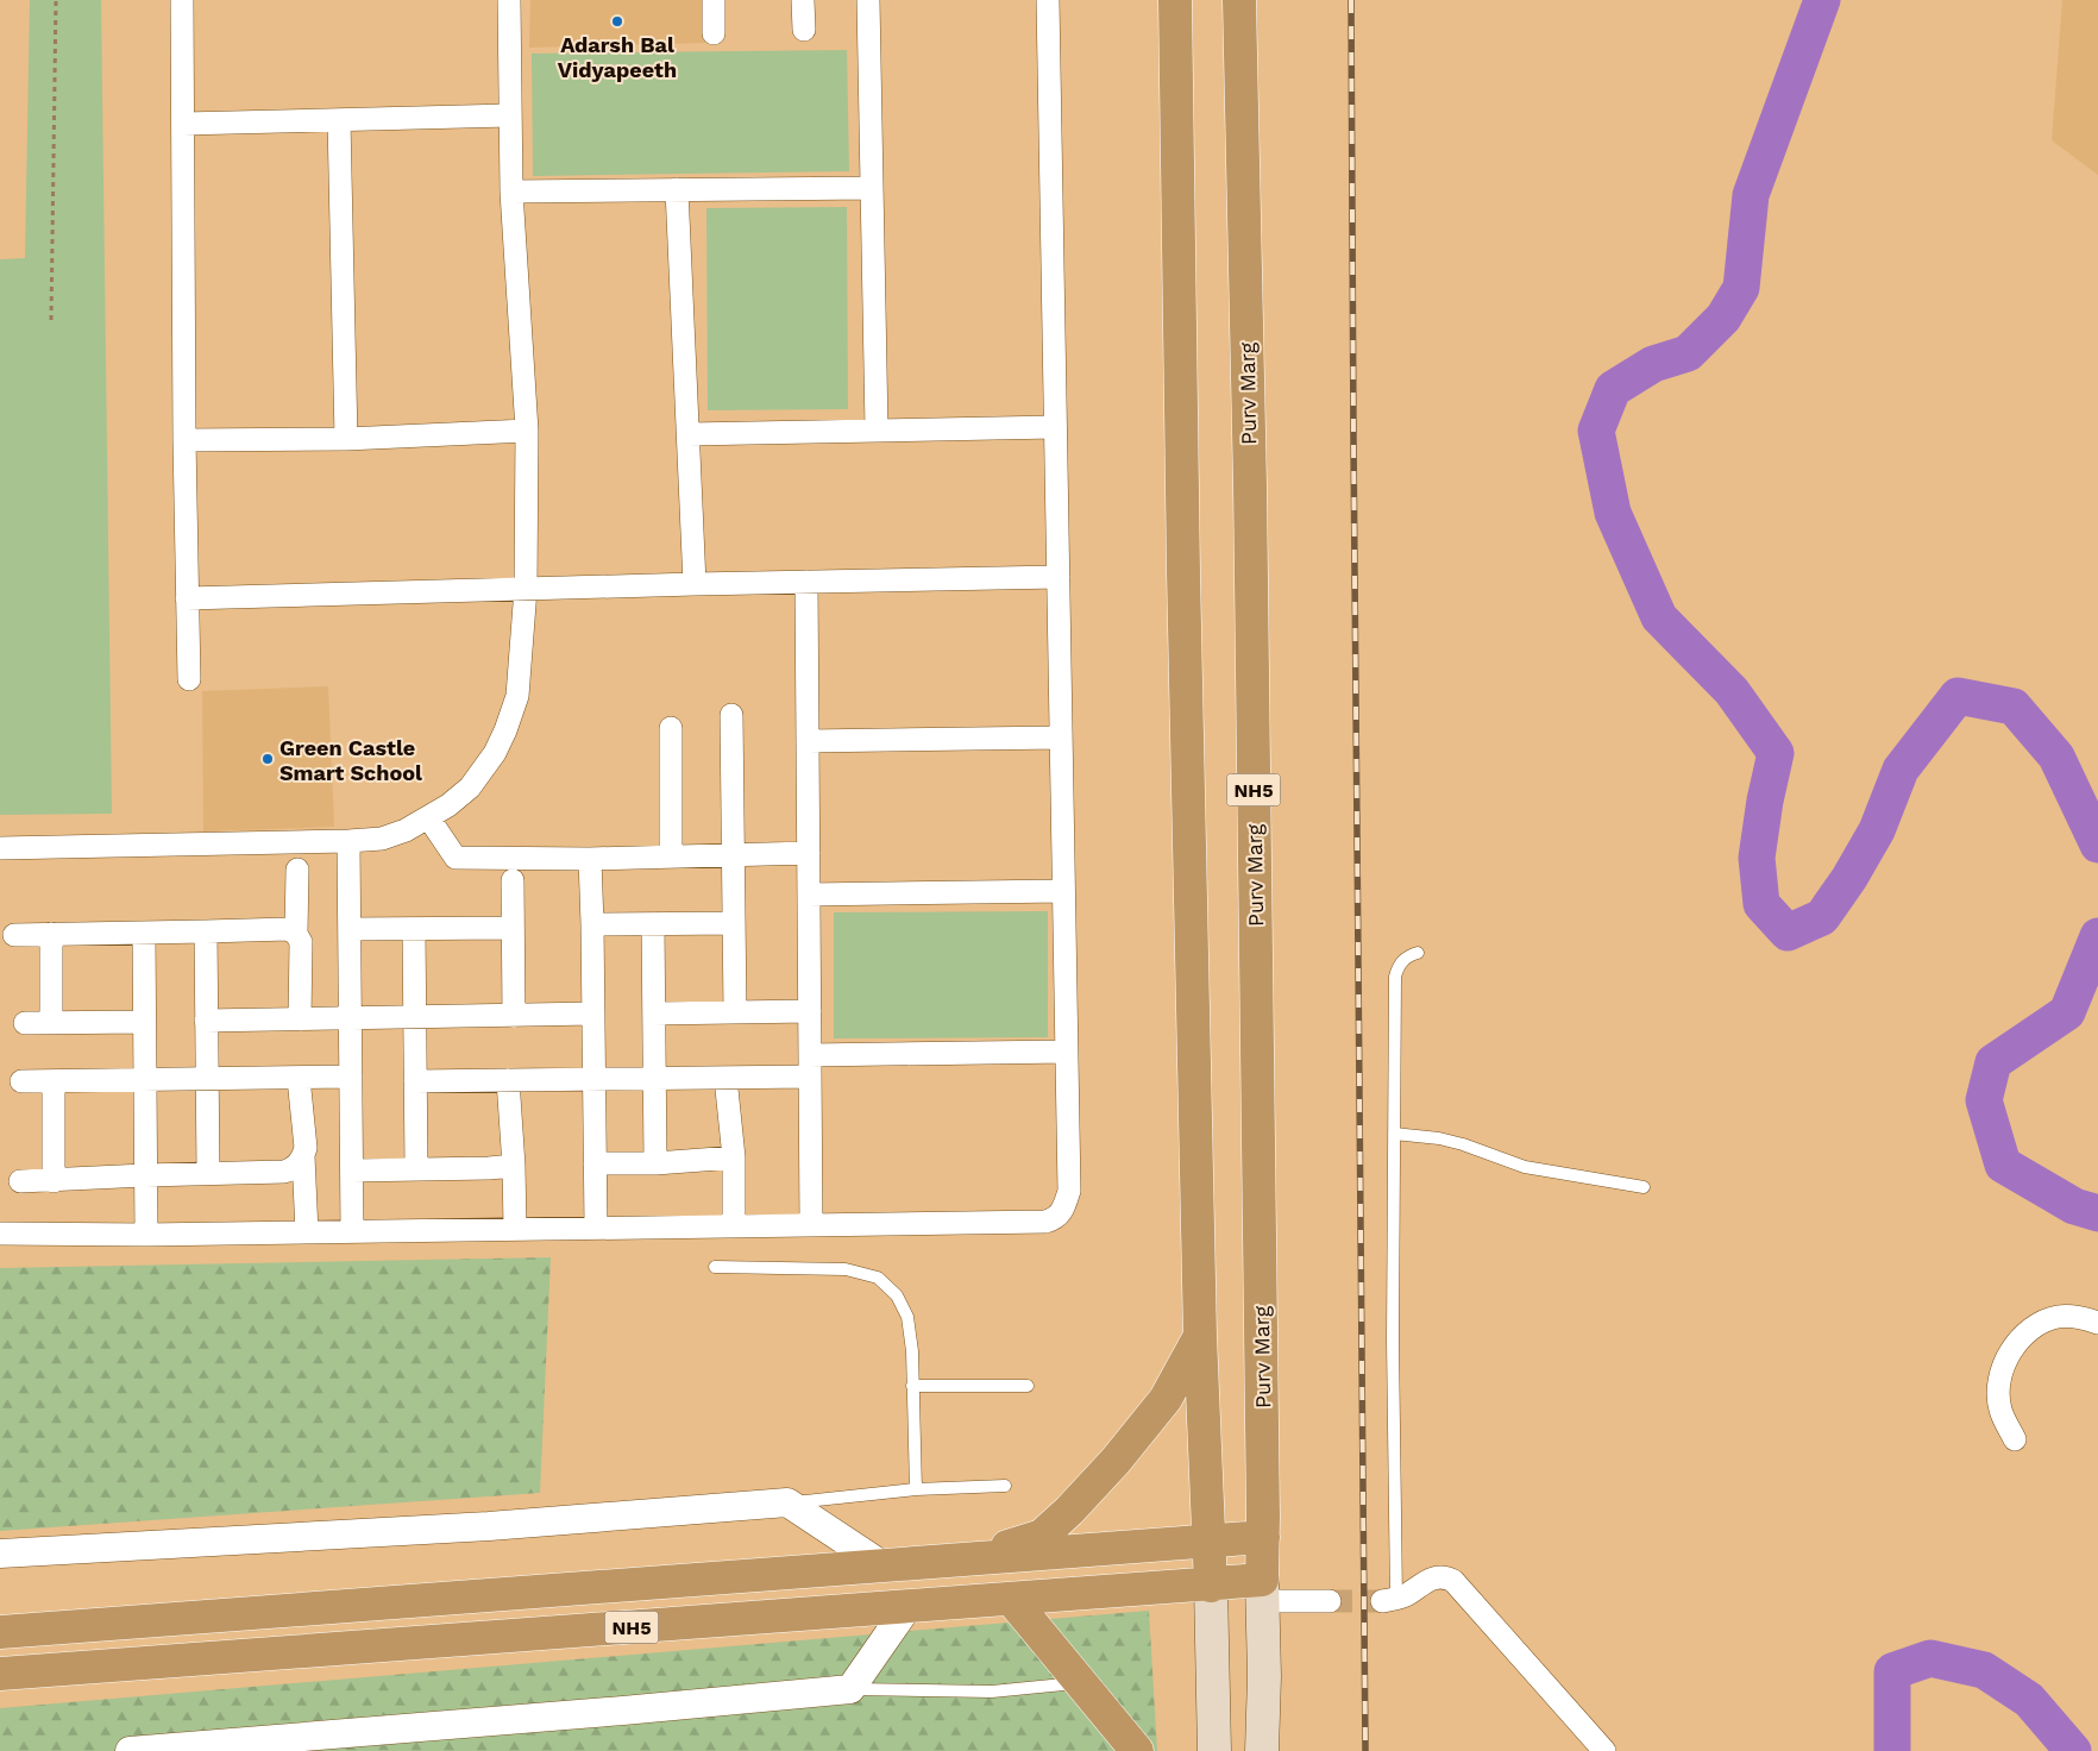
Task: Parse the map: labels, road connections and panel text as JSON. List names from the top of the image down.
{
  "streets": {
    "highway": ["Purv Marg", "NH5"]
  },
  "crossings": [
    ["Purv Marg", "NH5"]
  ],
  "places": ["Adarsh Bal Vidyapeeth", "Green Castle Smart School"]
}
